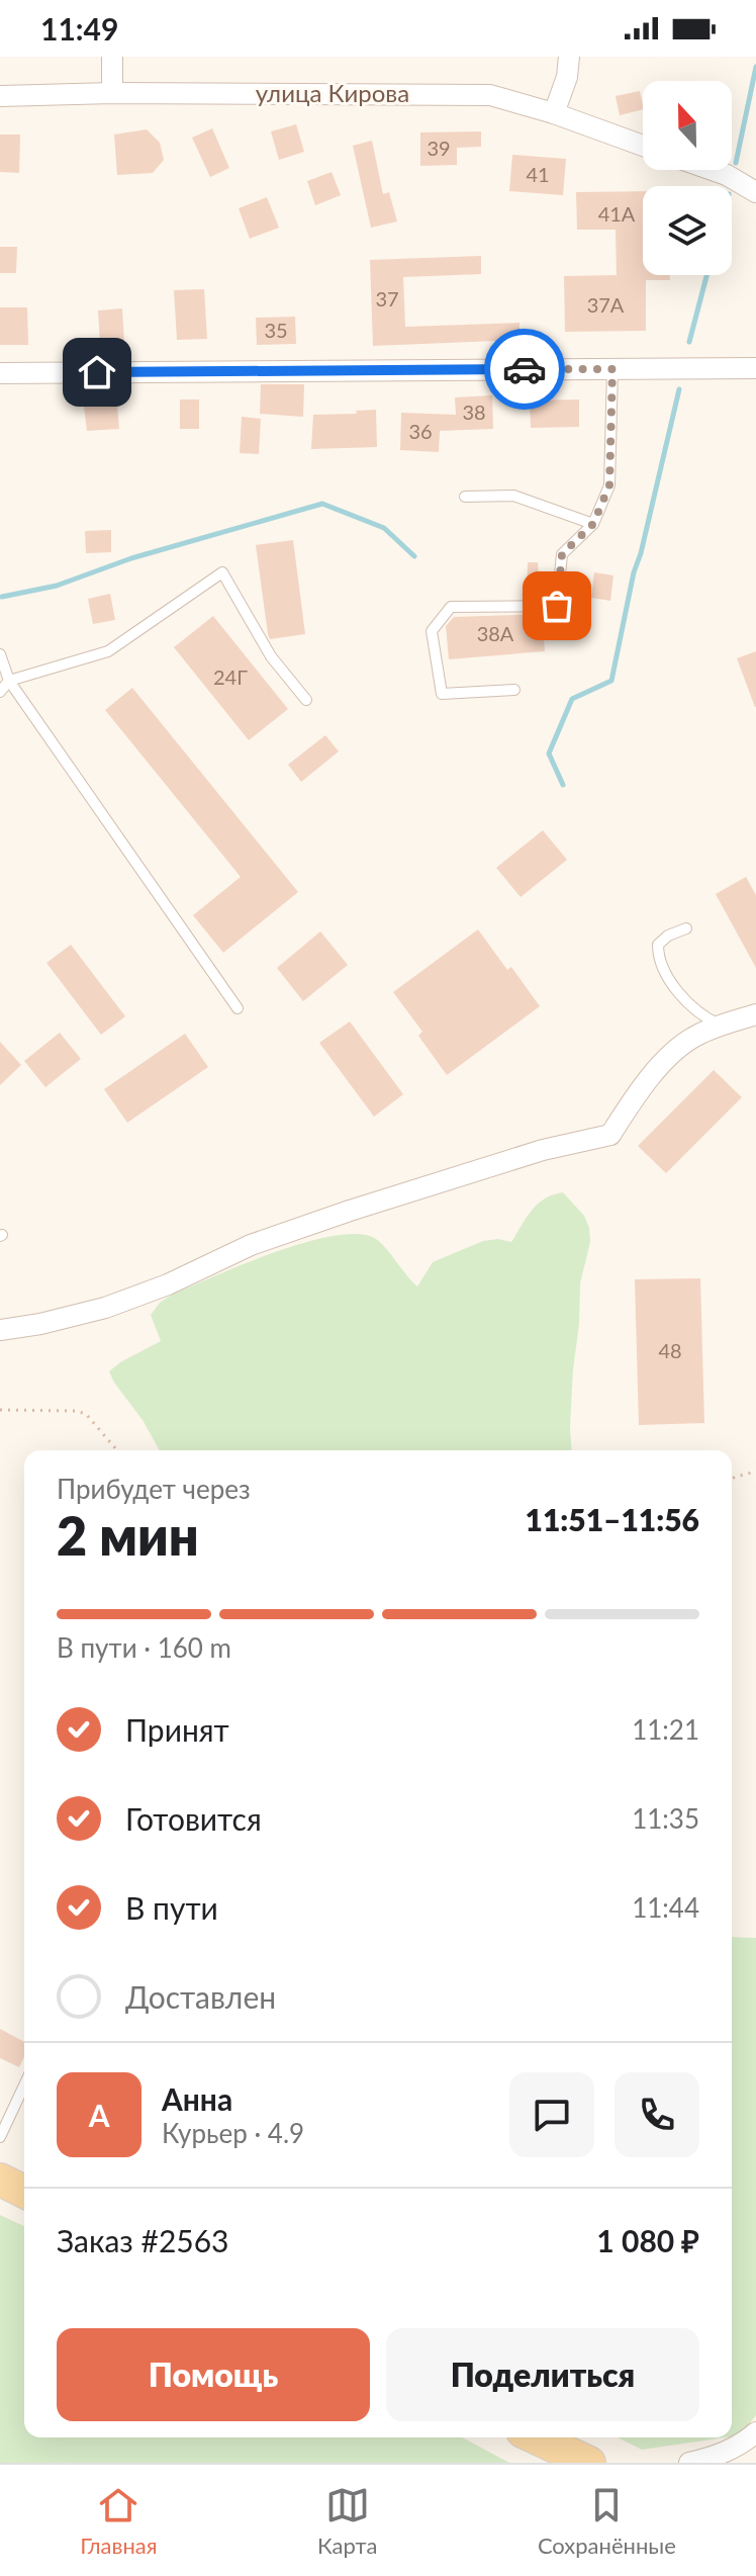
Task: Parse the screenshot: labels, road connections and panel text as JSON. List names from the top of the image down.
{
  "streets": {
    "street": ["улица Кирова"]
  },
  "house_numbers": [
    "39",
    "41",
    "41А",
    "37",
    "37А",
    "35",
    "38",
    "36",
    "38А",
    "24Г",
    "48"
  ],
  "north": "top",
  "page": {
    "status": "11:49",
    "heading": ["2 мин", "Прибудет через", "11:51–11:56"],
    "panel": [
      "Анна",
      "Курьер · 4.9",
      "Заказ #2563",
      "1 080 ₽"
    ],
    "bar": "В пути · 160 m",
    "list": [
      ["Принят", "11:21"],
      ["Готовится", "11:35"],
      ["В пути", "11:44"],
      "Доставлен"
    ],
    "round": "А",
    "buttons": ["Помощь", "Поделиться"],
    "tabs": ["Главная", "Карта", "Сохранённые"]
  }
}
